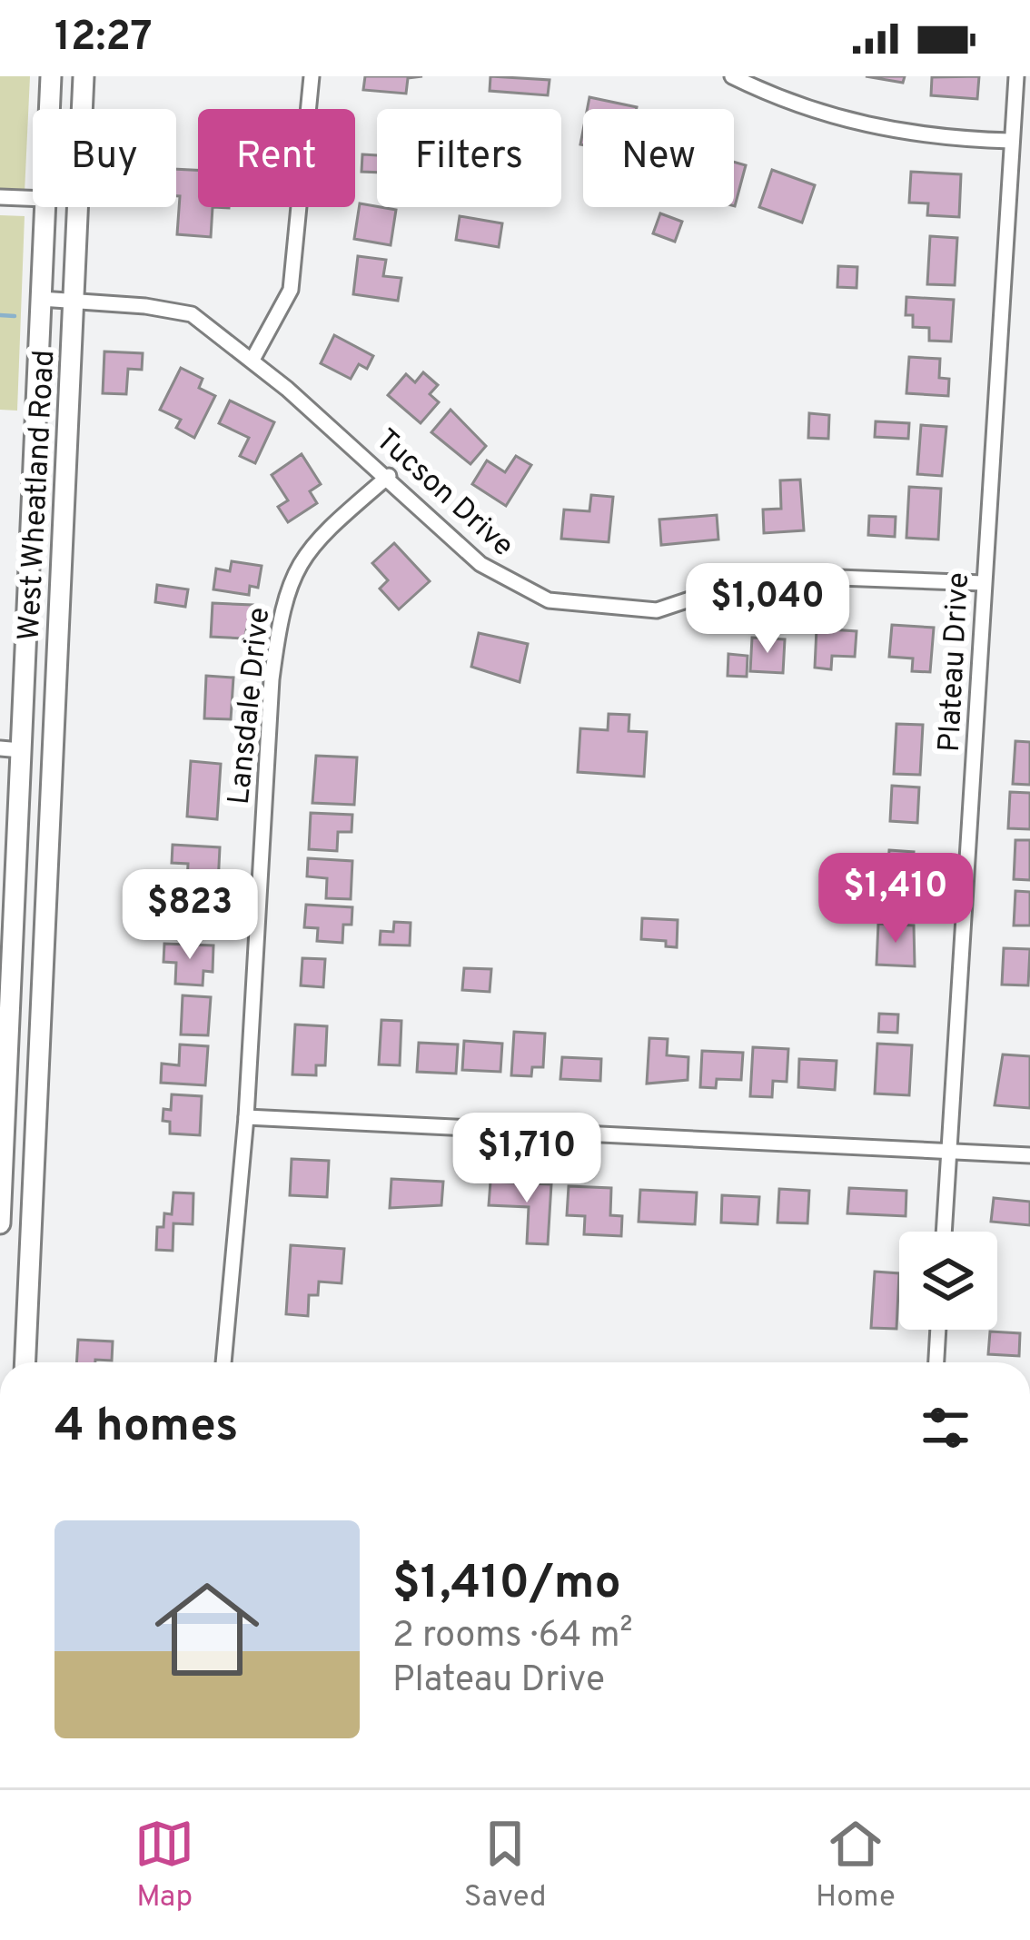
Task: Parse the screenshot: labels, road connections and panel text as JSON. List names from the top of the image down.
{
  "streets": {
    "main road": ["West Wheatland Road"],
    "street": ["Tucson Drive", "Plateau Drive", "Lansdale Drive"]
  },
  "crossings": [
    ["Tucson Drive", "West Wheatland Road"],
    ["Tucson Drive", "Plateau Drive"],
    ["Tucson Drive", "Lansdale Drive"]
  ],
  "page": {
    "status": "12:27",
    "chip": [
      "Buy",
      "Rent",
      "Filters",
      "New"
    ],
    "price": [
      "$1,040",
      "$1,410",
      "$823",
      "$1,710"
    ],
    "heading": "4 homes",
    "list": [
      {
        "name": "$1,410/mo",
        "note": "2 rooms · 64 m² · Plateau Drive"
      }
    ],
    "tabs": ["Map", "Saved", "Home"]
  }
}
